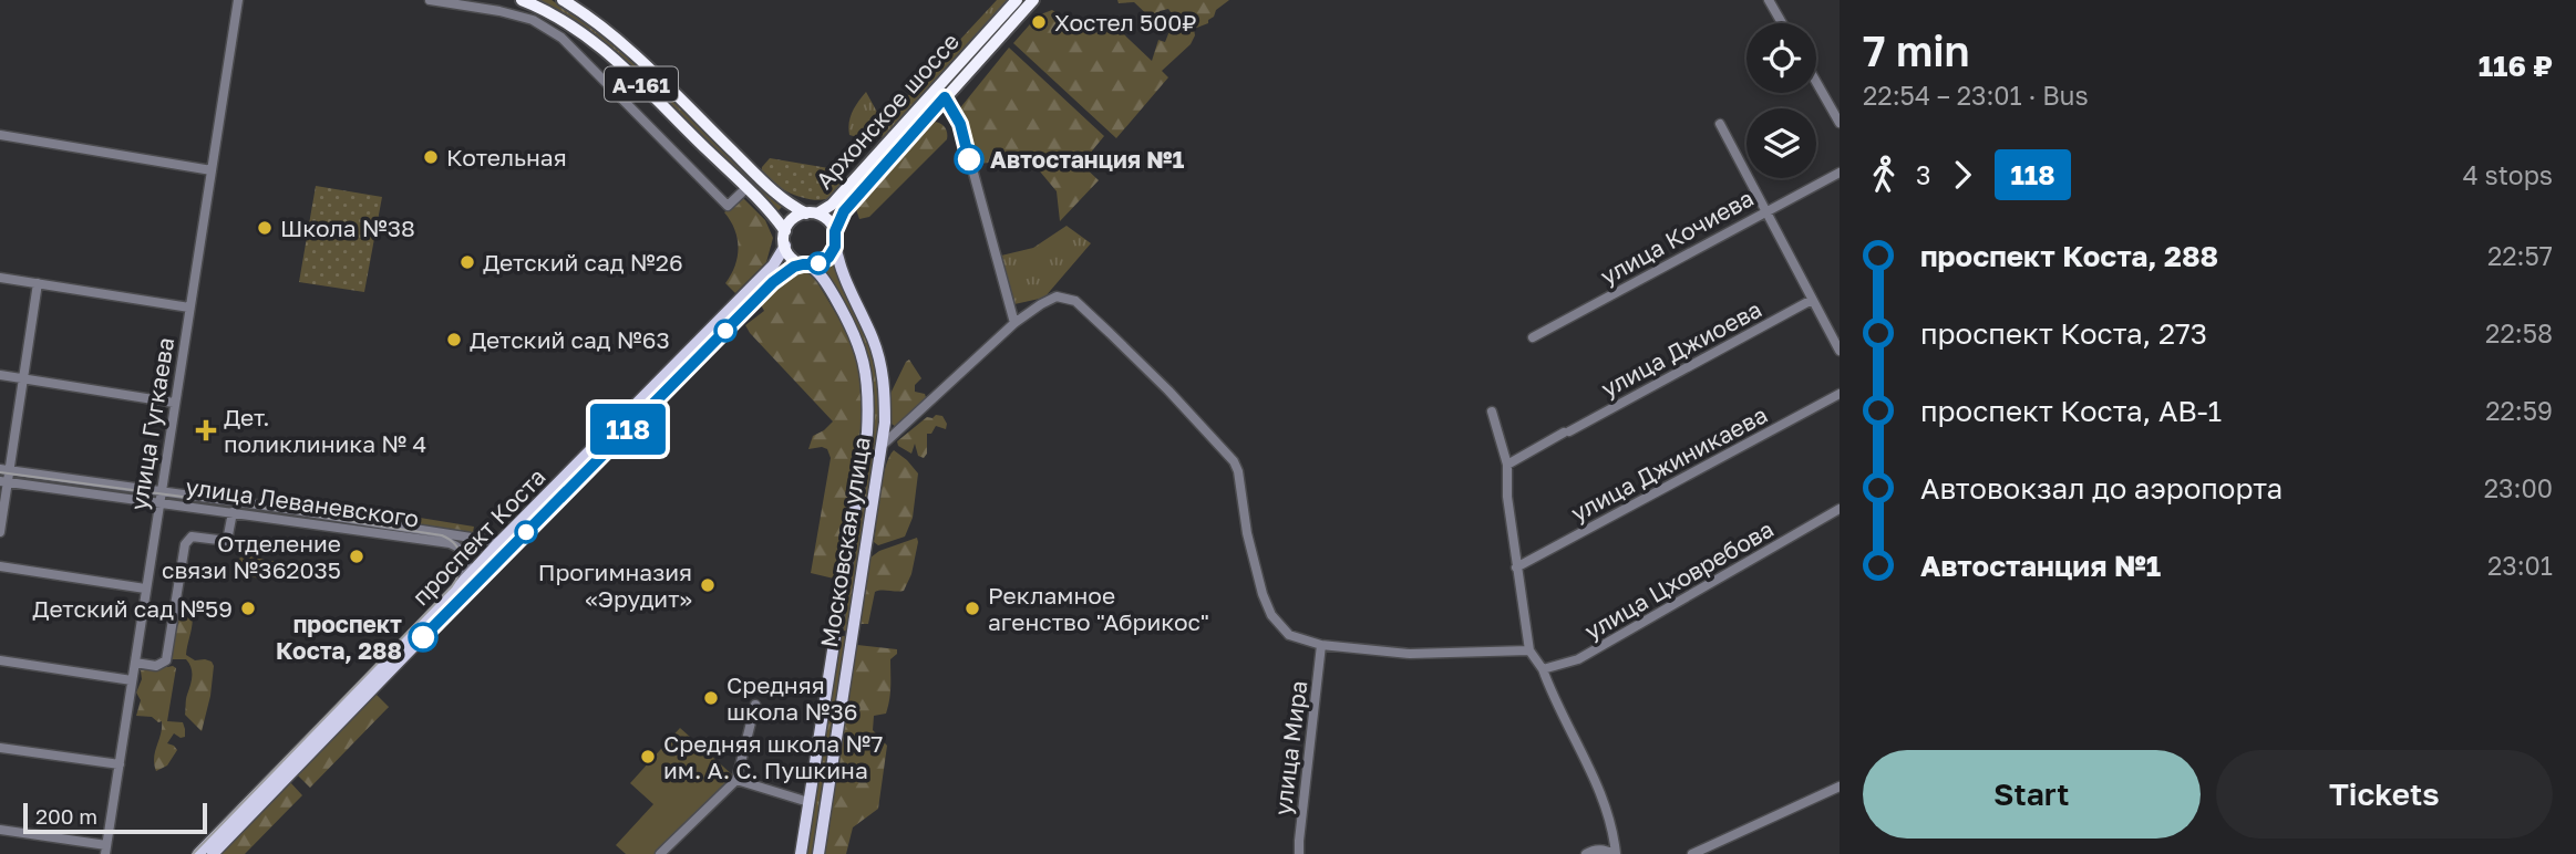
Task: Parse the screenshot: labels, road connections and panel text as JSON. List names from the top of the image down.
{
  "streets": {
    "highway": ["А-161", "Архонское шоссе"],
    "main road": ["проспект Коста", "Московская улица"],
    "street": [
      "улица Кочиева",
      "улица Джиоева",
      "улица Гугкаева",
      "улица Джиникаева",
      "улица Леваневского",
      "улица Цховребова",
      "улица Мира"
    ]
  },
  "crossings": [
    ["А-161", "Архонское шоссе"],
    ["А-161", "проспект Коста"],
    ["А-161", "Московская улица"],
    ["Архонское шоссе", "проспект Коста"],
    ["Архонское шоссе", "Московская улица"],
    ["улица Гугкаева", "улица Леваневского"],
    ["улица Леваневского", "проспект Коста"],
    ["проспект Коста", "Московская улица"]
  ],
  "places": {
    "other": [
      "Хостел 500₽",
      "Котельная",
      "Автостанция №1",
      "Школа №38",
      "Детский сад №26",
      "Детский сад №63",
      "Отделение связи №362035",
      "Прогимназия «Эрудит»",
      "Детский сад №59",
      "Рекламное агенство \"Абрикос\"",
      "проспект Коста, 288",
      "Средняя школа №36",
      "Средняя школа №7 им. А. С. Пушкина"
    ],
    "health": ["Дет. поликлиника № 4"]
  },
  "lines": ["bus line 118"],
  "scale_bar": "200 m",
  "page": {
    "on_map": "118",
    "heading": ["7 min", "22:54 – 23:01 · Bus", "116 ₽"],
    "legs": ["3", "118", "4 stops"],
    "list": [
      {
        "name": "проспект Коста, 288",
        "value": "22:57"
      },
      {
        "name": "проспект Коста, 273",
        "value": "22:58"
      },
      {
        "name": "проспект Коста, АВ-1",
        "value": "22:59"
      },
      {
        "name": "Автовокзал до аэропорта",
        "value": "23:00"
      },
      {
        "name": "Автостанция №1",
        "value": "23:01"
      }
    ],
    "buttons": ["Start", "Tickets"],
    "scale": "200 m"
  }
}
